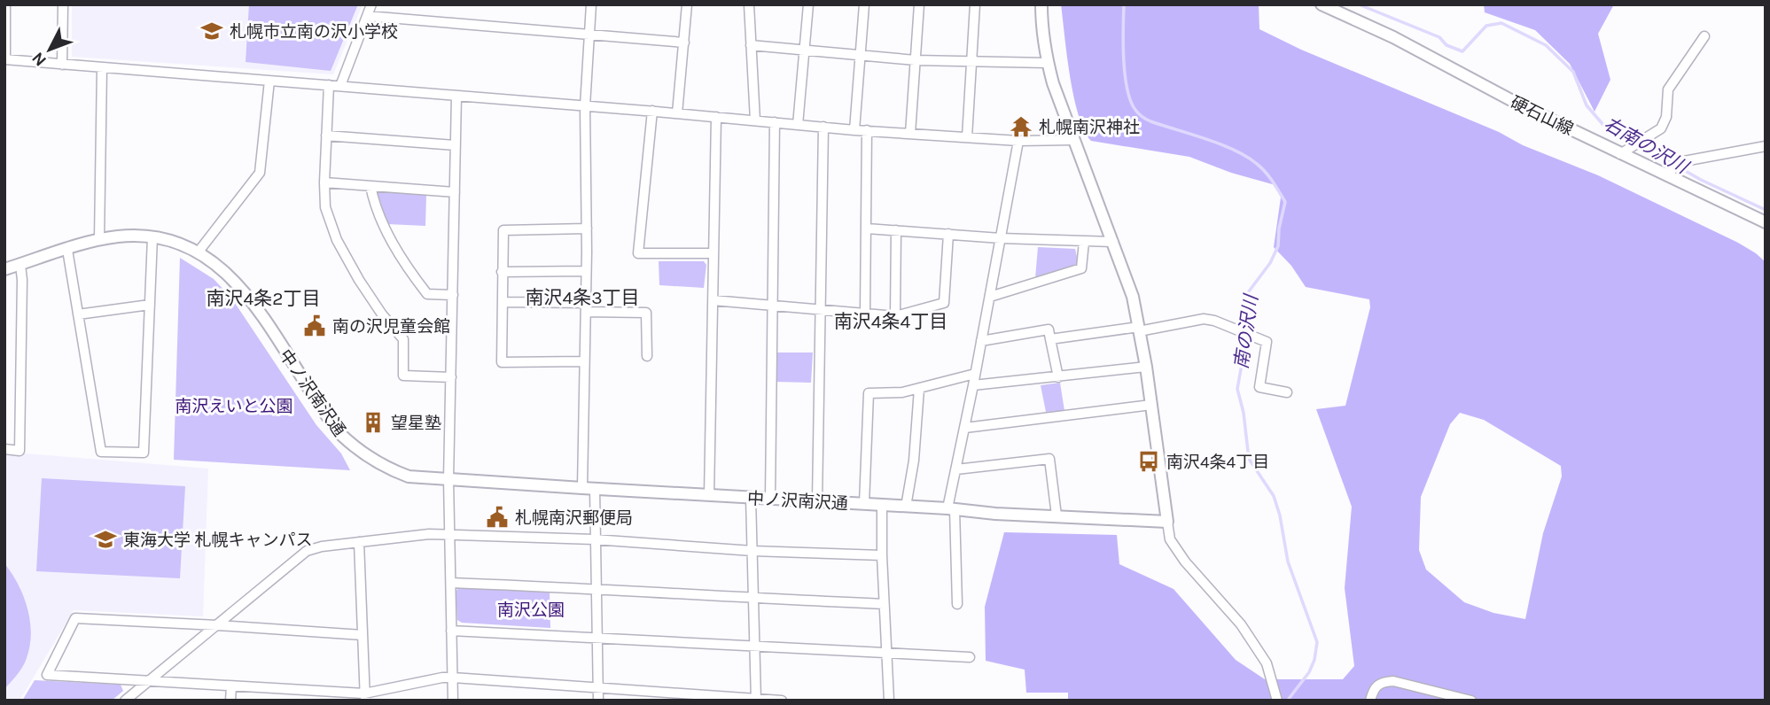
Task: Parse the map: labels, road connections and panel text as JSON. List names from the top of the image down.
{
  "streets": {
    "street": ["硬石山線", "中ノ沢南沢通"]
  },
  "districts": ["南沢4条3丁目", "南沢4条2丁目", "南沢4条4丁目"],
  "water": ["右南の沢川", "南の沢川"],
  "parks": ["南沢えいと公園", "南沢公園"],
  "places": {
    "school or university": ["札幌市立南の沢小学校", "東海大学 札幌キャンパス"],
    "temple": ["札幌南沢神社"],
    "public building": ["南の沢児童会館", "札幌南沢郵便局"],
    "building": ["望星塾"],
    "bus stop": ["南沢4条4丁目"]
  },
  "north": "bottom left"
}
